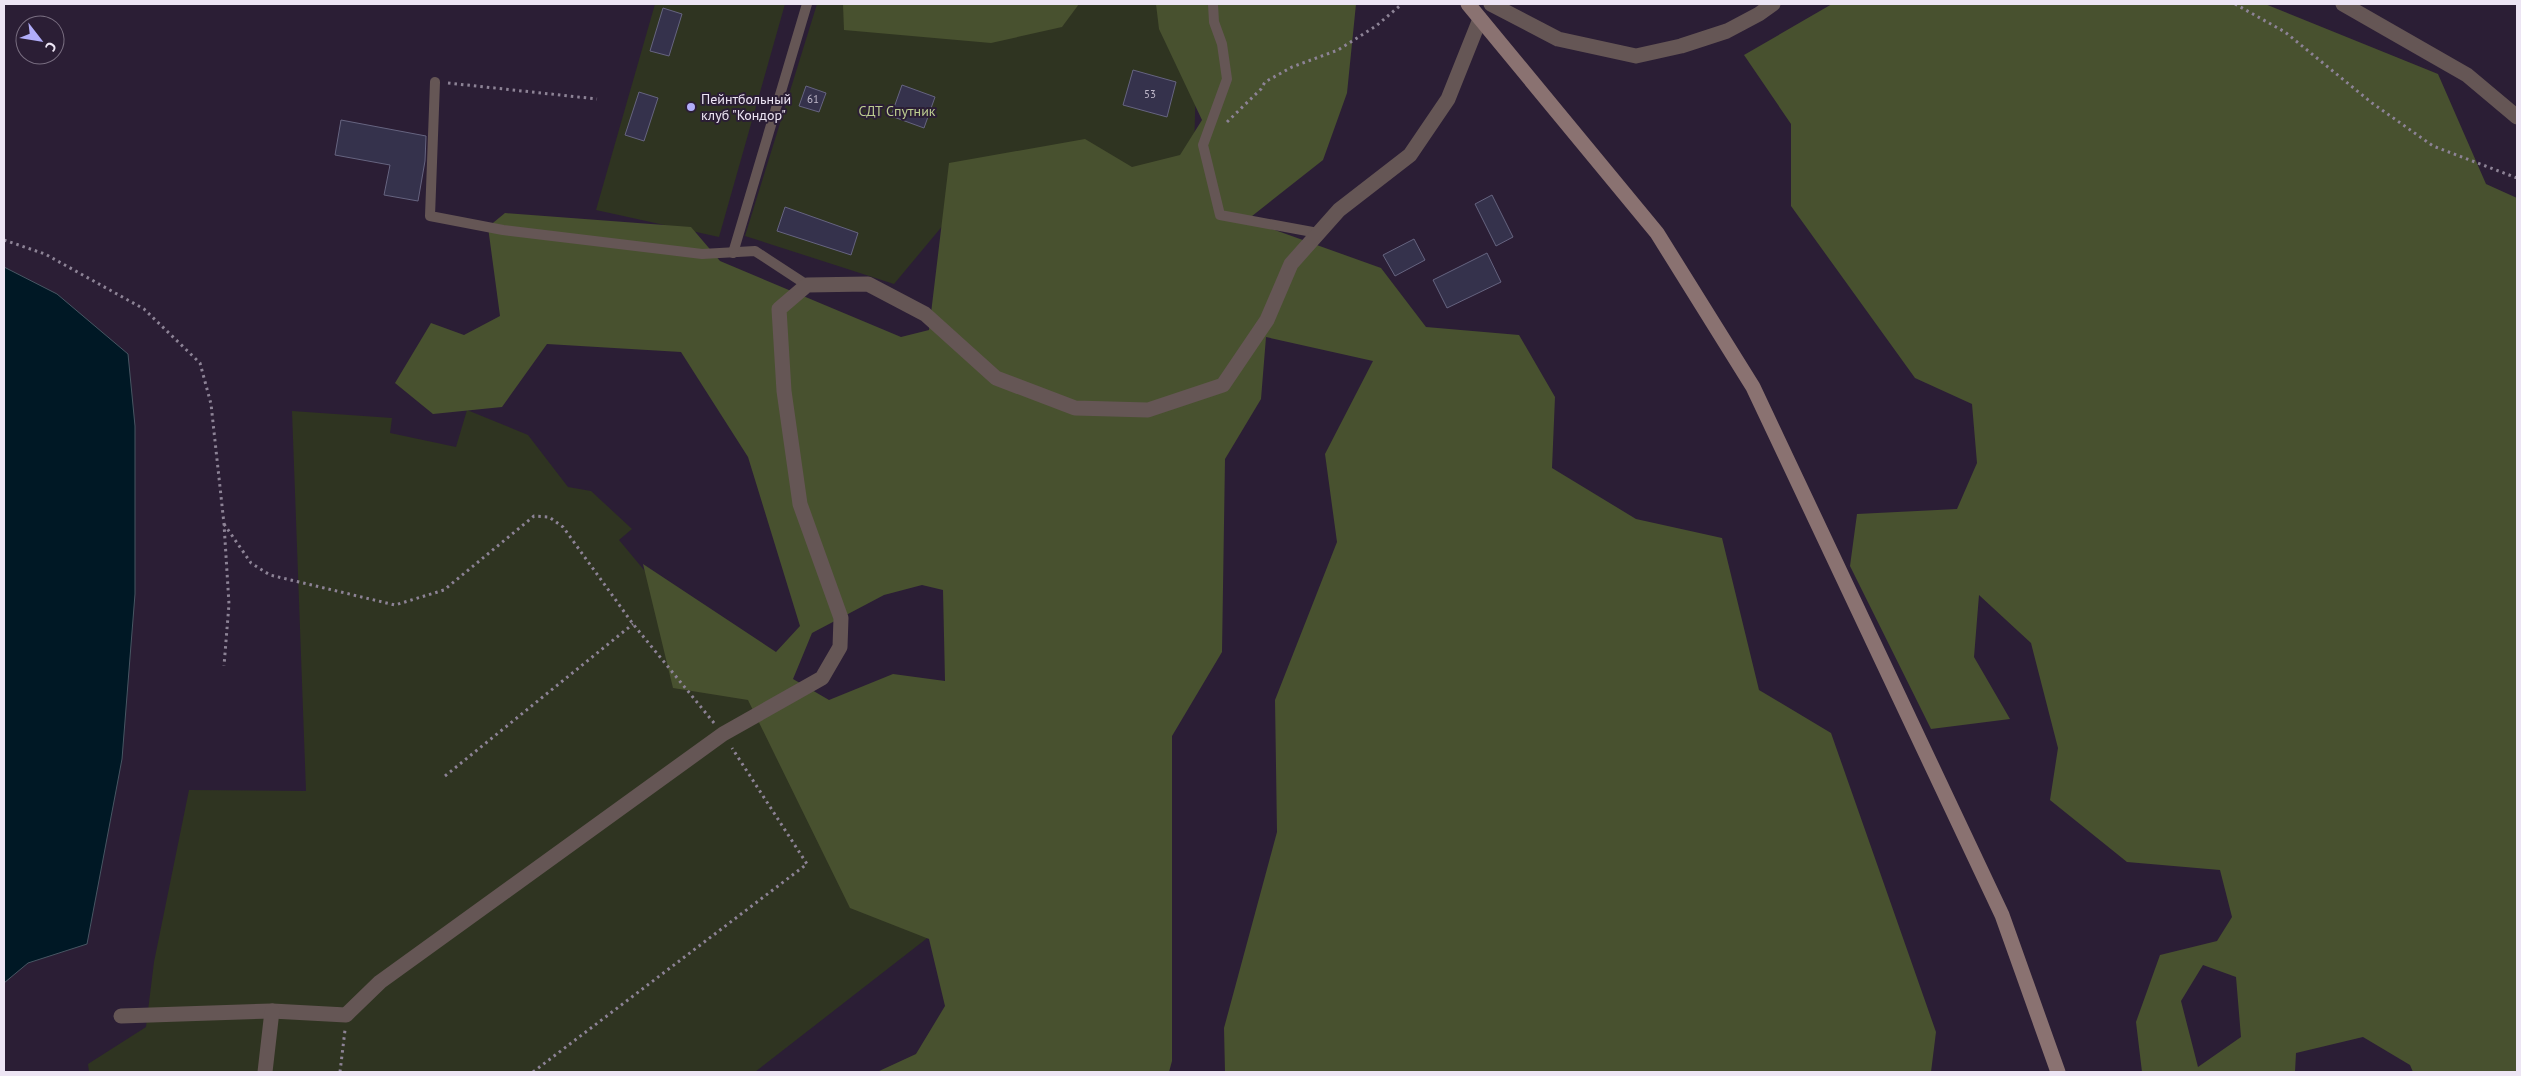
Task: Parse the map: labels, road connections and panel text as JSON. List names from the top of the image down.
{
  "parks": ["СДТ Спутник"],
  "places": ["Пейнтбольный клуб \"Кондор\""],
  "house_numbers": ["53", "61"],
  "north": "bottom right"
}
